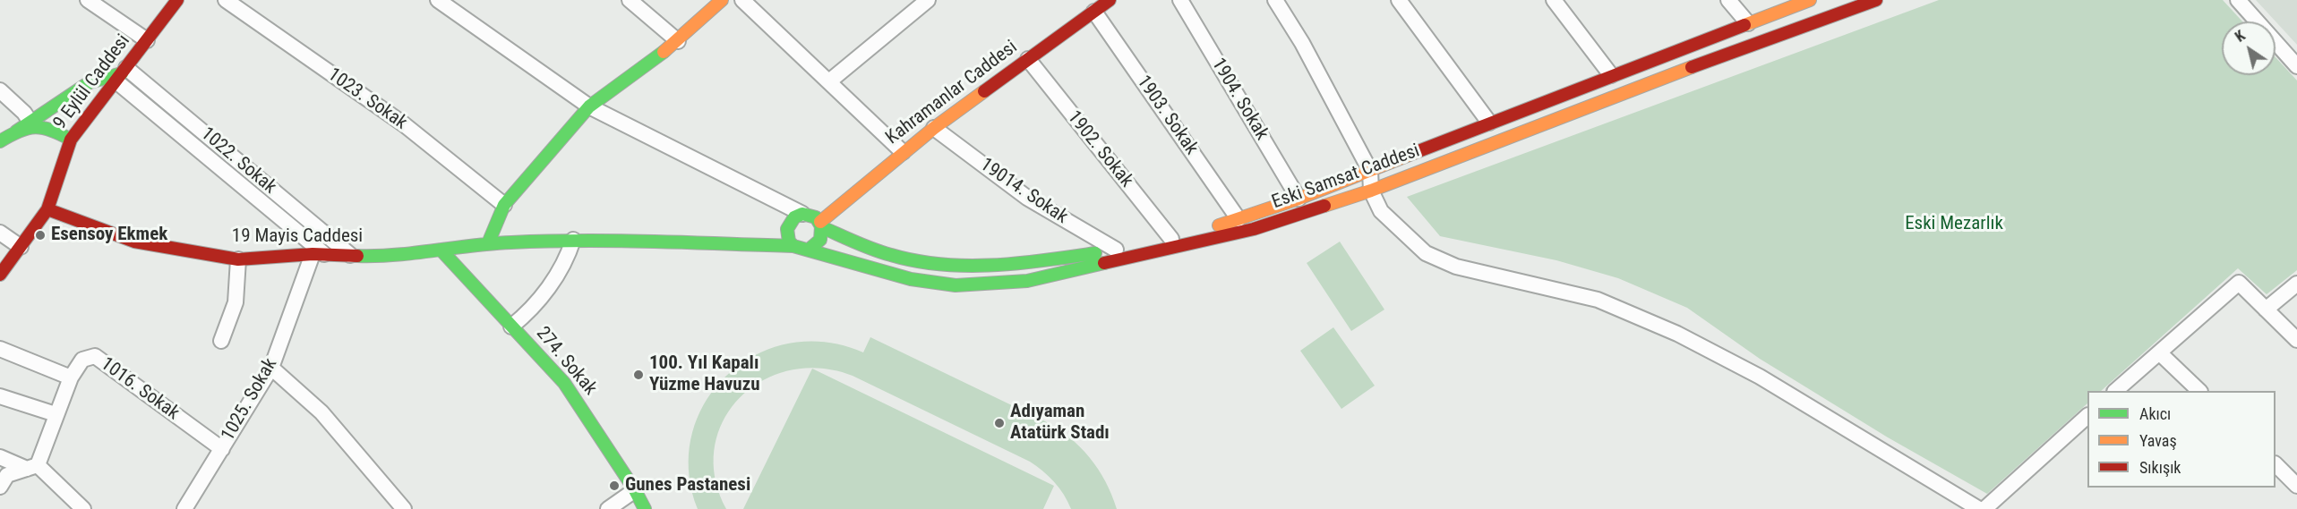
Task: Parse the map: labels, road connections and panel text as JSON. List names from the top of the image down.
{
  "streets": {
    "street": [
      "9 Eylül Caddesi",
      "Kahramanlar Caddesi",
      "1023. Sokak",
      "1904. Sokak",
      "1903. Sokak",
      "1902. Sokak",
      "1022. Sokak",
      "Eski Samsat Caddesi",
      "19014. Sokak",
      "19 Mayis Caddesi",
      "274. Sokak",
      "1016. Sokak",
      "1025. Sokak"
    ]
  },
  "crossings": [
    ["9 Eylül Caddesi", "1022. Sokak"],
    ["9 Eylül Caddesi", "19 Mayis Caddesi"],
    ["Kahramanlar Caddesi", "1903. Sokak"],
    ["Kahramanlar Caddesi", "1902. Sokak"],
    ["Kahramanlar Caddesi", "Eski Samsat Caddesi"],
    ["Kahramanlar Caddesi", "19014. Sokak"],
    ["Kahramanlar Caddesi", "19 Mayis Caddesi"],
    ["1904. Sokak", "Eski Samsat Caddesi"],
    ["1903. Sokak", "Eski Samsat Caddesi"],
    ["1902. Sokak", "Eski Samsat Caddesi"],
    ["1022. Sokak", "19 Mayis Caddesi"],
    ["1022. Sokak", "1025. Sokak"],
    ["Eski Samsat Caddesi", "19014. Sokak"],
    ["Eski Samsat Caddesi", "19 Mayis Caddesi"],
    ["19 Mayis Caddesi", "274. Sokak"],
    ["19 Mayis Caddesi", "1025. Sokak"],
    ["1016. Sokak", "1025. Sokak"]
  ],
  "parks": ["Eski Mezarlık"],
  "places": [
    "Esensoy Ekmek",
    "100. Yıl Kapalı Yüzme Havuzu",
    "Adıyaman Atatürk Stadı",
    "Gunes Pastanesi"
  ],
  "legend": ["Akıcı", "Yavaş", "Sıkışık"],
  "north": "top left"
}
